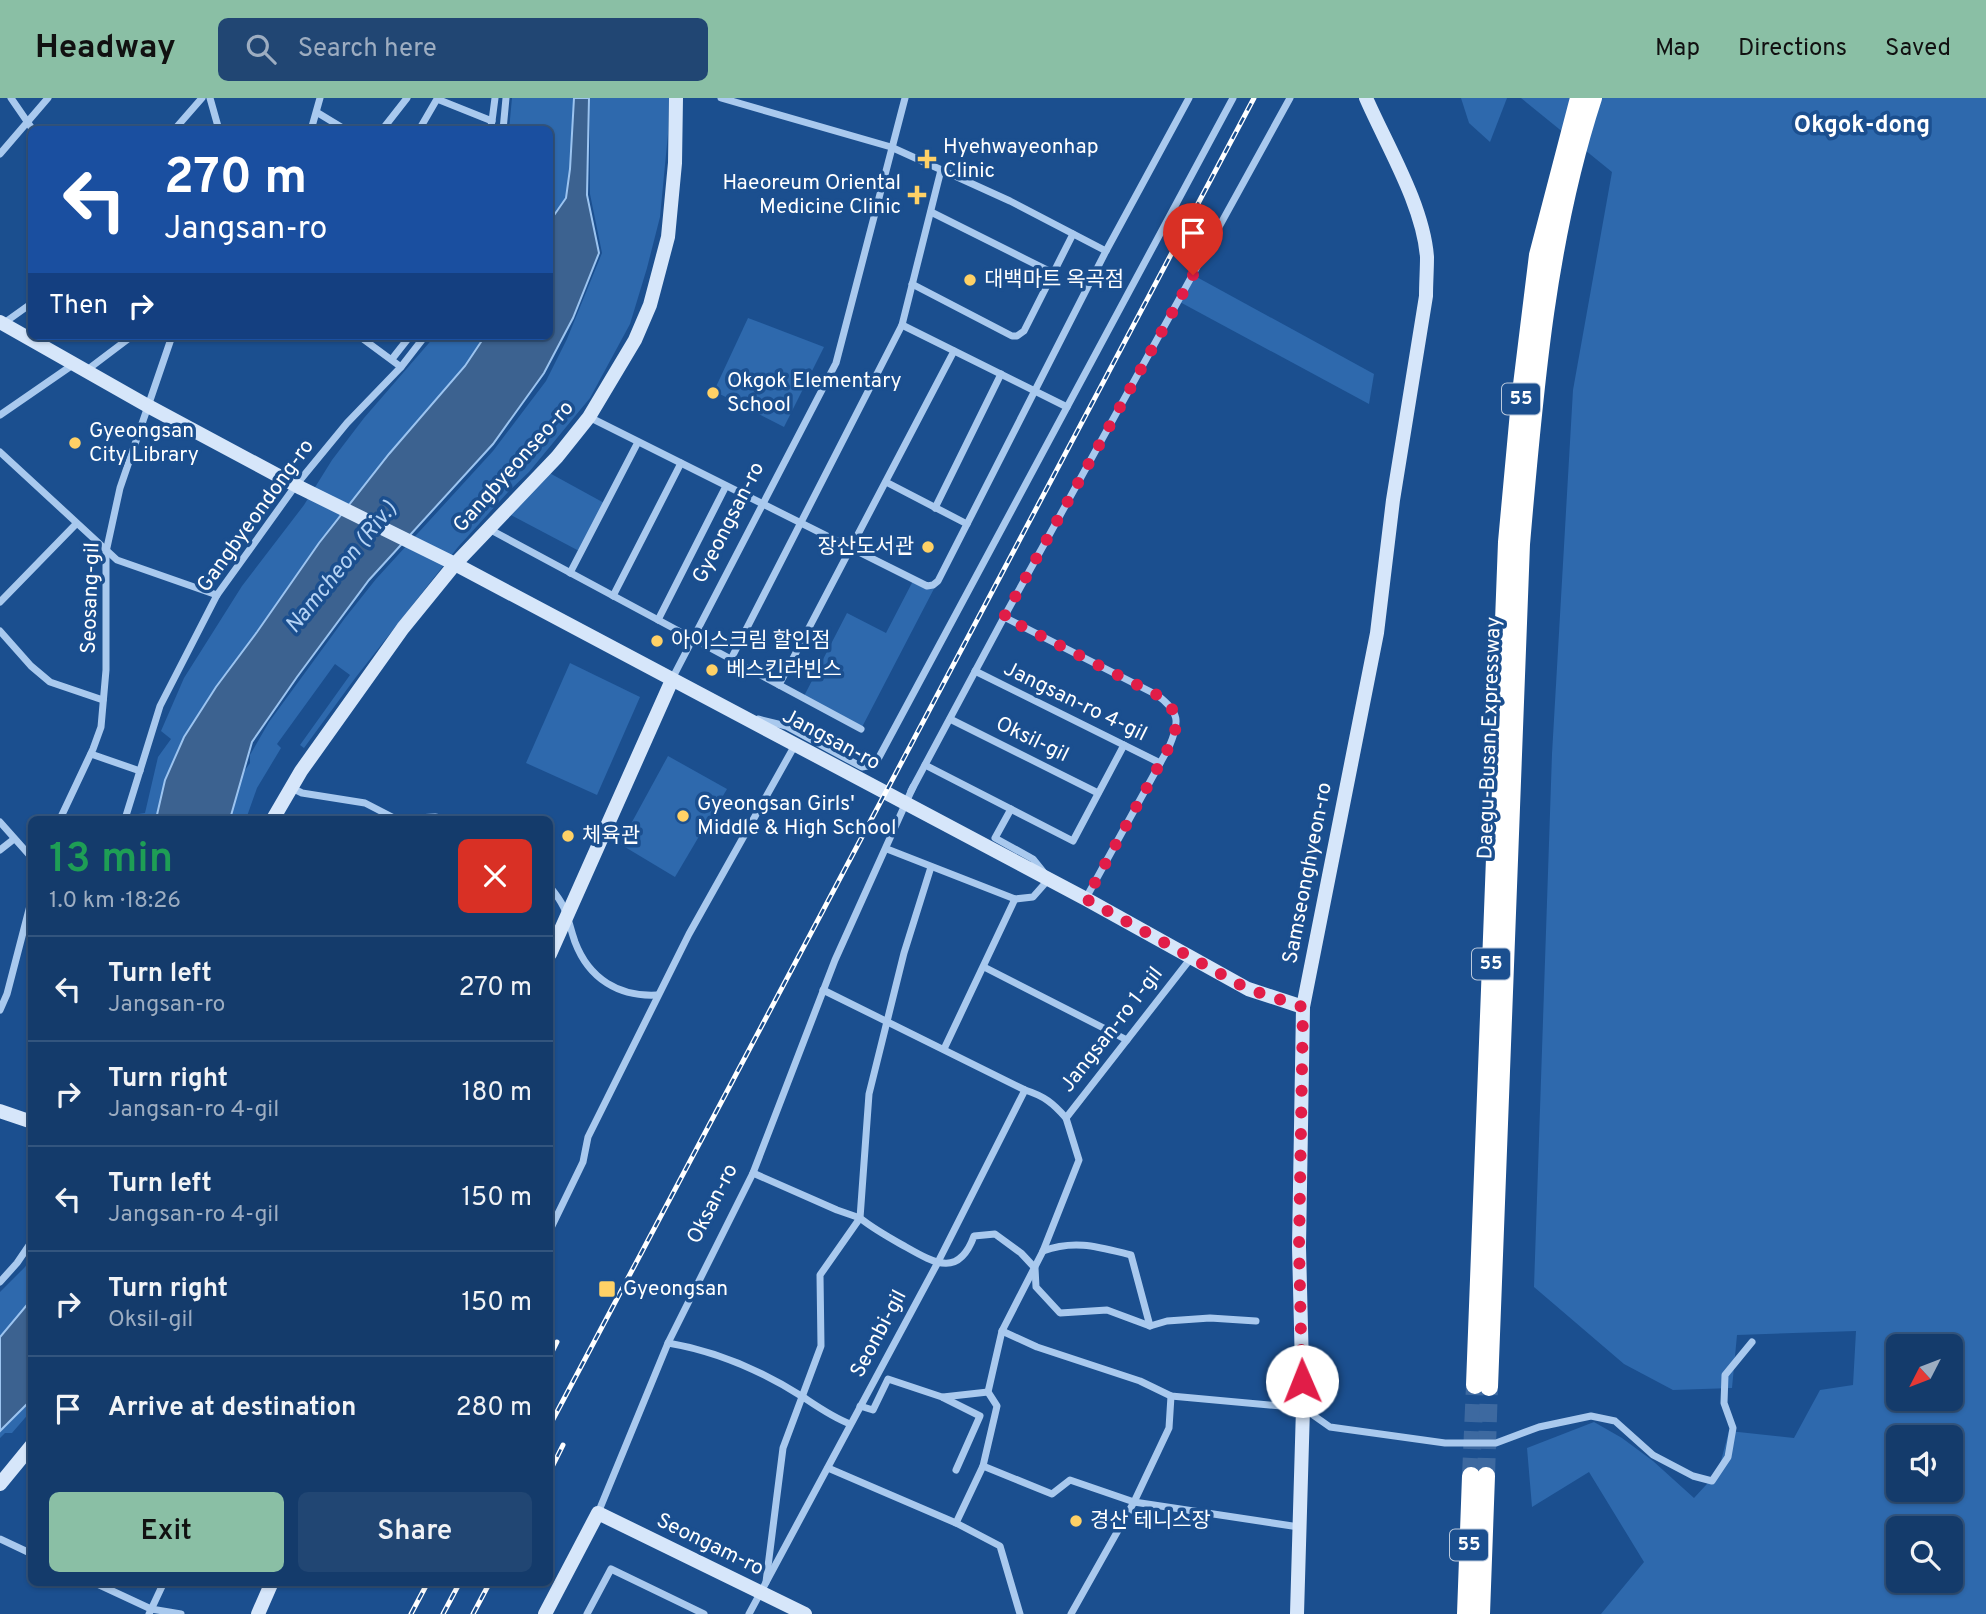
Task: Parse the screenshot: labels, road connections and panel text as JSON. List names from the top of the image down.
{
  "streets": {
    "highway": ["55", "Daegu-Busan Expressway"],
    "street": [
      "Gangbyeonseo-ro",
      "Gangbyeondong-ro",
      "Gyeongsan-ro",
      "Seosang-gil",
      "Jangsan-ro 4-gil",
      "Jangsan-ro",
      "Oksil-gil",
      "Samseonghyeon-ro",
      "Jangsan-ro 1-gil",
      "Oksan-ro",
      "Seonbi-gil",
      "Seongam-ro"
    ]
  },
  "crossings": [
    ["Gangbyeonseo-ro", "Jangsan-ro"],
    ["Gangbyeondong-ro", "Jangsan-ro"],
    ["Gyeongsan-ro", "Jangsan-ro"],
    ["Jangsan-ro 4-gil", "Jangsan-ro"],
    ["Jangsan-ro", "Samseonghyeon-ro"],
    ["Jangsan-ro", "Jangsan-ro 1-gil"],
    ["Jangsan-ro 1-gil", "Oksan-ro"],
    ["Jangsan-ro 1-gil", "Seonbi-gil"],
    ["Oksan-ro", "Seongam-ro"],
    ["Seonbi-gil", "Seongam-ro"]
  ],
  "districts": ["Okgok-dong"],
  "water": ["Namcheon (Riv.)"],
  "places": {
    "health": ["Hyehwayeonhap Clinic", "Haeoreum Oriental Medicine Clinic"],
    "other": [
      "대백마트 옥곡점",
      "Okgok Elementary School",
      "Gyeongsan City Library",
      "장산도서관",
      "아이스크림 할인점",
      "베스킨라빈스",
      "Gyeongsan Girls' Middle & High School",
      "체육관",
      "경산 테니스장"
    ],
    "transit": ["Gyeongsan"]
  },
  "north": "bottom left",
  "page": {
    "header": "Headway",
    "search": "Search here",
    "nav": ["Map", "Directions", "Saved"],
    "turn": ["270 m", "Jangsan-ro"],
    "then": "Then",
    "heading": ["13 min", "1.0 km · 18:26"],
    "list": [
      {
        "name": "Turn left",
        "note": "Jangsan-ro",
        "value": "270 m"
      },
      {
        "name": "Turn right",
        "note": "Jangsan-ro 4-gil",
        "value": "180 m"
      },
      {
        "name": "Turn left",
        "note": "Jangsan-ro 4-gil",
        "value": "150 m"
      },
      {
        "name": "Turn right",
        "note": "Oksil-gil",
        "value": "150 m"
      },
      {
        "name": "Arrive at destination",
        "value": "280 m"
      }
    ],
    "buttons": ["Exit", "Share"]
  }
}
